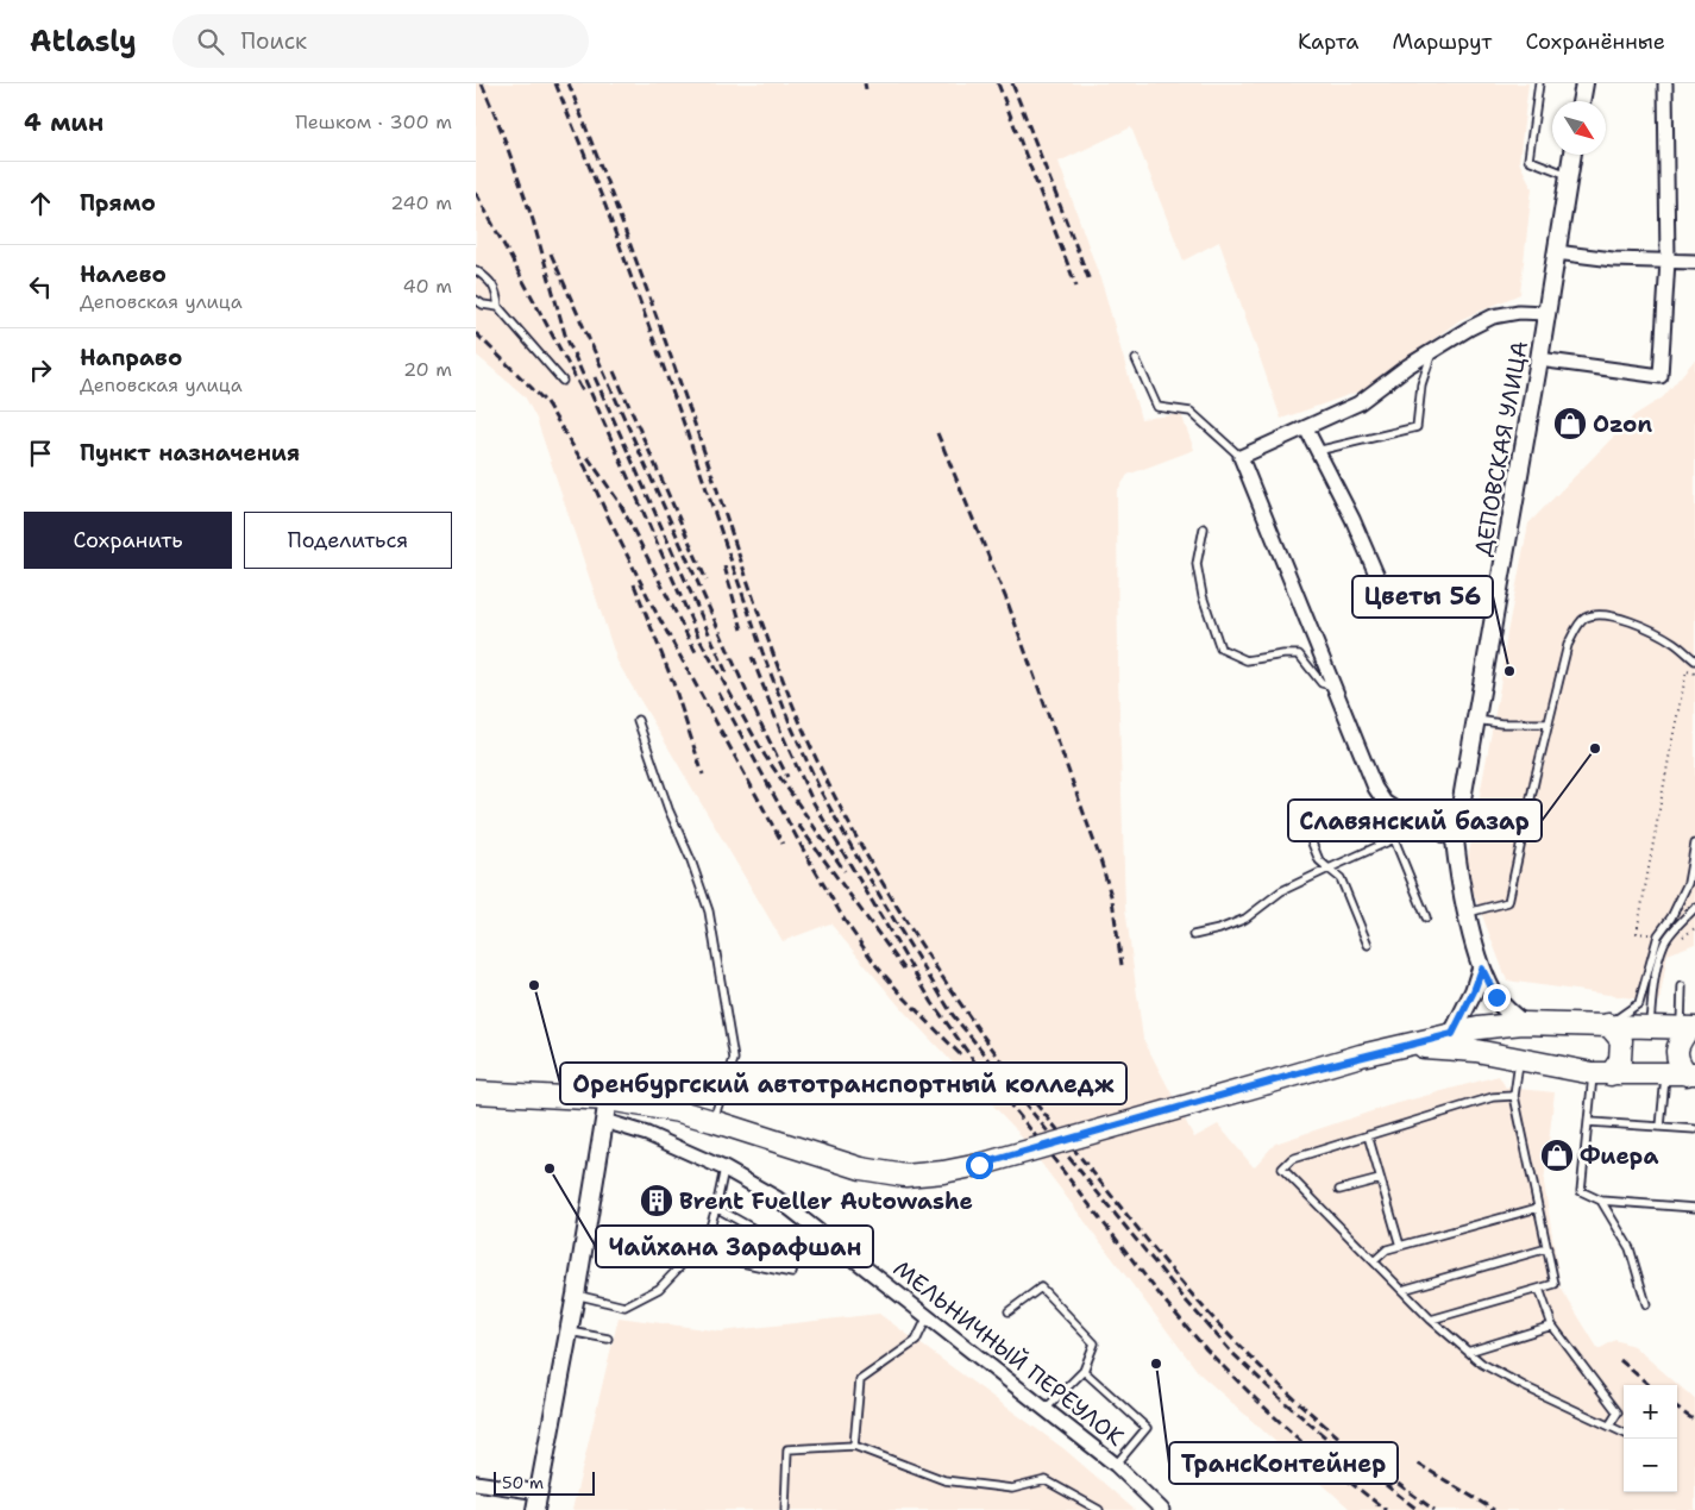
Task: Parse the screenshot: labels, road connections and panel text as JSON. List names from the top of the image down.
{
  "streets": {
    "street": ["ДЕПОВСКАЯ УЛИЦА", "МЕЛЬНИЧНЫЙ ПЕРЕУЛОК"]
  },
  "places": {
    "shop": ["Ozon", "Фиера"],
    "other": [
      "Цветы 56",
      "Славянский базар",
      "Оренбургский автотранспортный колледж",
      "Чайхана Зарафшан",
      "ТрансКонтейнер"
    ],
    "building": ["Brent Fueller Autowashe"]
  },
  "scale_bar": "50 m",
  "north": "bottom right",
  "page": {
    "header": "Atlasly",
    "search": "Поиск",
    "nav": ["Карта", "Маршрут", "Сохранённые"],
    "heading": ["4 мин", "Пешком · 300 m"],
    "list": [
      ["Прямо", "240 m"],
      ["Налево", "Деповская улица", "40 m"],
      ["Направо", "Деповская улица", "20 m"],
      "Пункт назначения"
    ],
    "buttons": ["Сохранить", "Поделиться"],
    "map_buttons": ["+", "−"],
    "scale": "50 m"
  }
}
